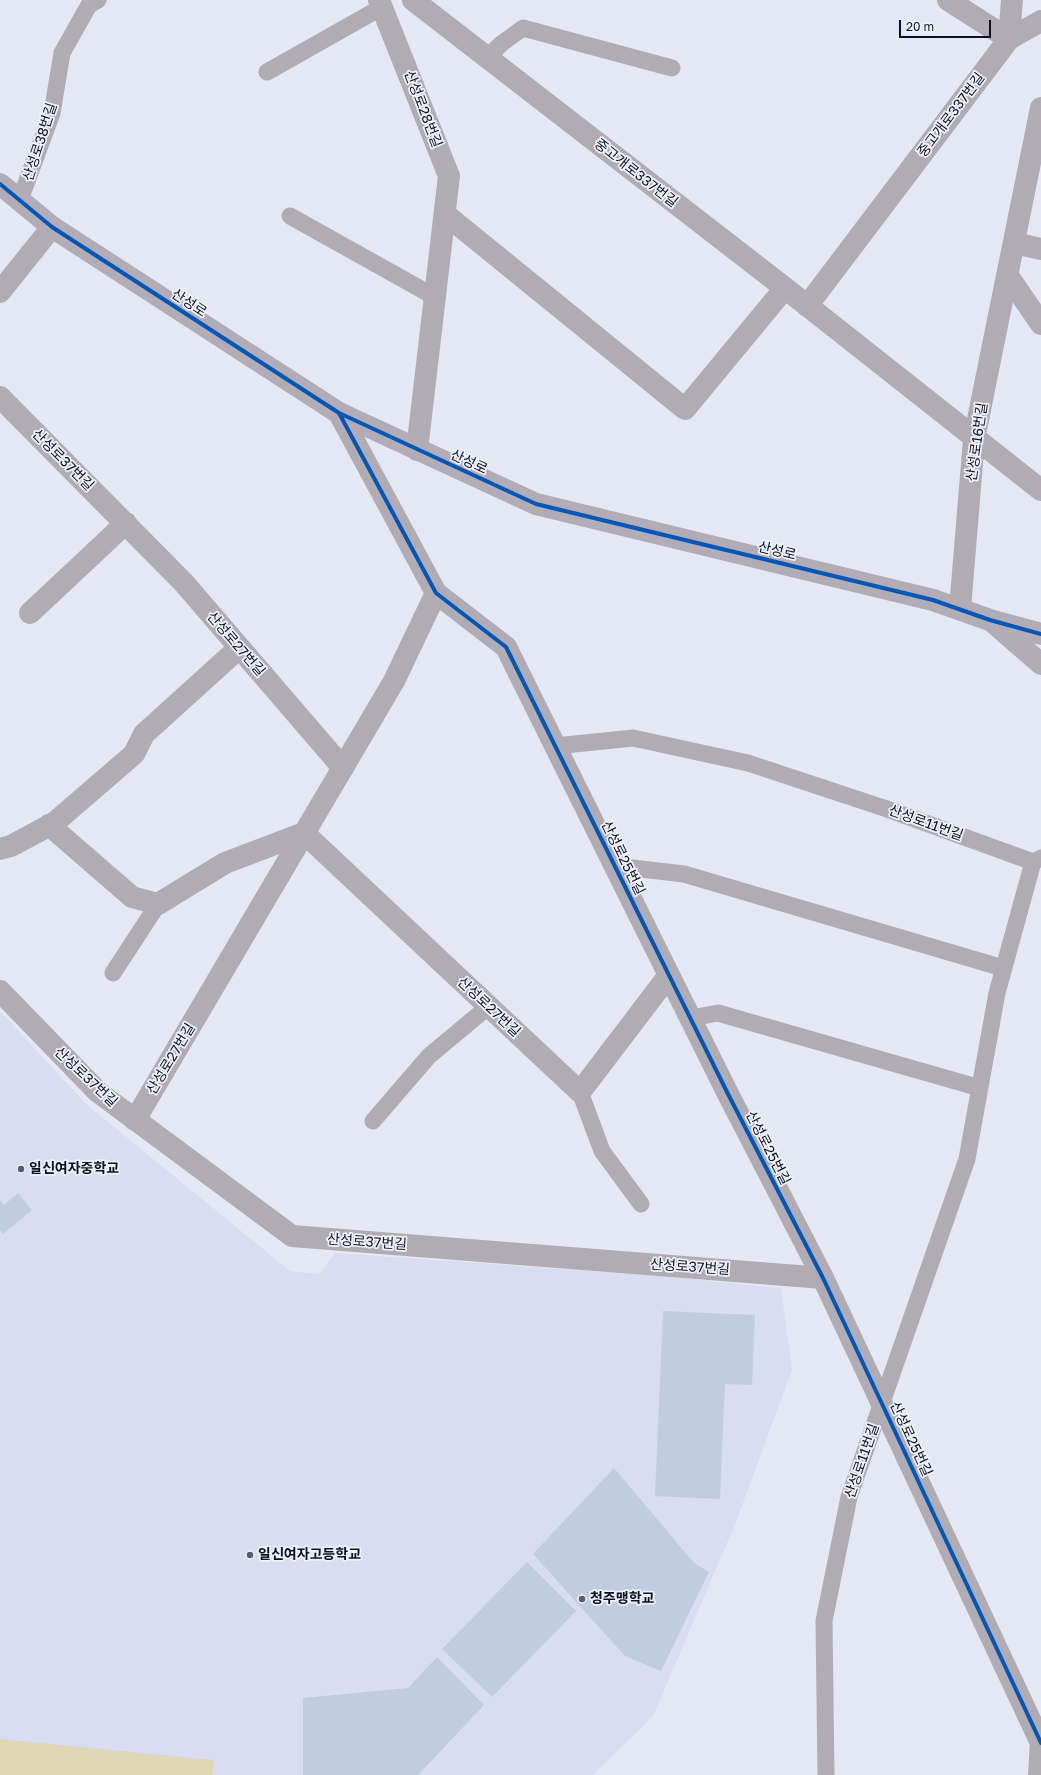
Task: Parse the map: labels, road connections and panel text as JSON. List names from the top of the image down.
{
  "streets": {
    "street": [
      "산성로28번길",
      "중고개로337번길",
      "산성로",
      "산성로16번길",
      "산성로37번길",
      "산성로27번길",
      "산성로25번길"
    ],
    "lane": ["산성로38번길", "산성로11번길"]
  },
  "crossings": [
    ["산성로28번길", "산성로"],
    ["중고개로337번길", "산성로16번길"],
    ["산성로38번길", "산성로"],
    ["산성로", "산성로16번길"],
    ["산성로37번길", "산성로27번길"],
    ["산성로37번길", "산성로25번길"],
    ["산성로27번길", "산성로25번길"],
    ["산성로11번길", "산성로25번길"]
  ],
  "places": ["일신여자중학교", "일신여자고등학교", "청주맹학교"],
  "scale_bar": "20 m"
}
